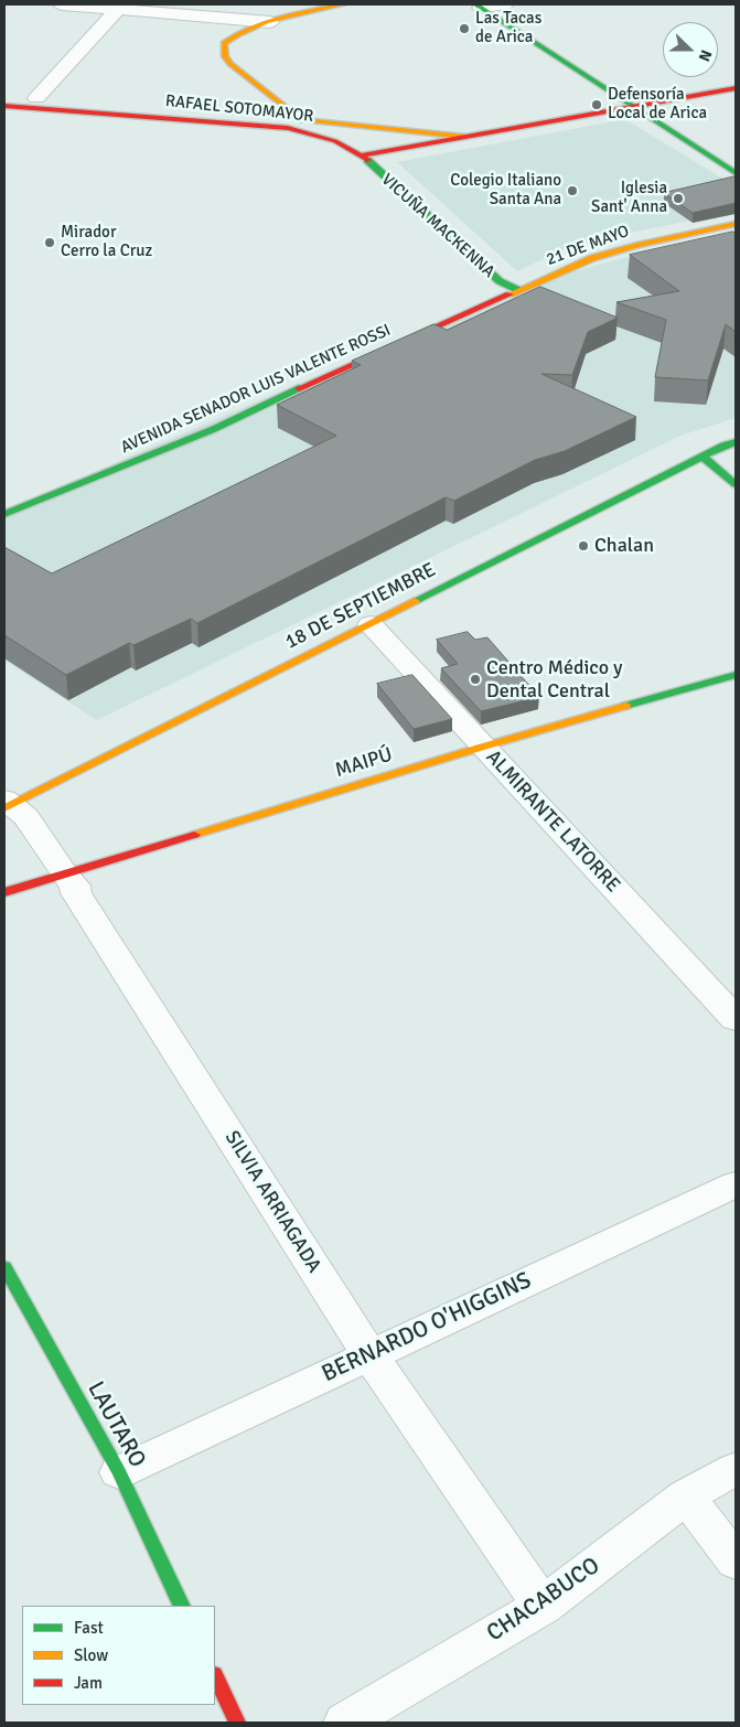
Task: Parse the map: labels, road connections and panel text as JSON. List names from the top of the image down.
{
  "streets": {
    "main road": [
      "RAFAEL SOTOMAYOR",
      "VICUÑA MACKENNA",
      "21 DE MAYO",
      "AVENIDA SENADOR LUIS VALENTE ROSSI",
      "18 DE SEPTIEMBRE",
      "MAIPÚ",
      "LAUTARO"
    ],
    "street": [
      "ALMIRANTE LATORRE",
      "SILVIA ARRIAGADA",
      "BERNARDO O'HIGGINS",
      "CHACABUCO"
    ]
  },
  "crossings": [
    ["RAFAEL SOTOMAYOR", "VICUÑA MACKENNA"],
    ["VICUÑA MACKENNA", "21 DE MAYO"],
    ["VICUÑA MACKENNA", "AVENIDA SENADOR LUIS VALENTE ROSSI"],
    ["21 DE MAYO", "AVENIDA SENADOR LUIS VALENTE ROSSI"],
    ["18 DE SEPTIEMBRE", "ALMIRANTE LATORRE"],
    ["18 DE SEPTIEMBRE", "SILVIA ARRIAGADA"],
    ["MAIPÚ", "ALMIRANTE LATORRE"],
    ["MAIPÚ", "SILVIA ARRIAGADA"],
    ["SILVIA ARRIAGADA", "BERNARDO O'HIGGINS"],
    ["SILVIA ARRIAGADA", "CHACABUCO"],
    ["BERNARDO O'HIGGINS", "LAUTARO"]
  ],
  "places": [
    "Las Tacas de Arica",
    "Defensoría Local de Arica",
    "Colegio Italiano Santa Ana",
    "Iglesia Sant' Anna",
    "Mirador Cerro la Cruz",
    "Chalan",
    "Centro Médico y Dental Central"
  ],
  "legend": ["Fast", "Slow", "Jam"],
  "north": "right"
}
